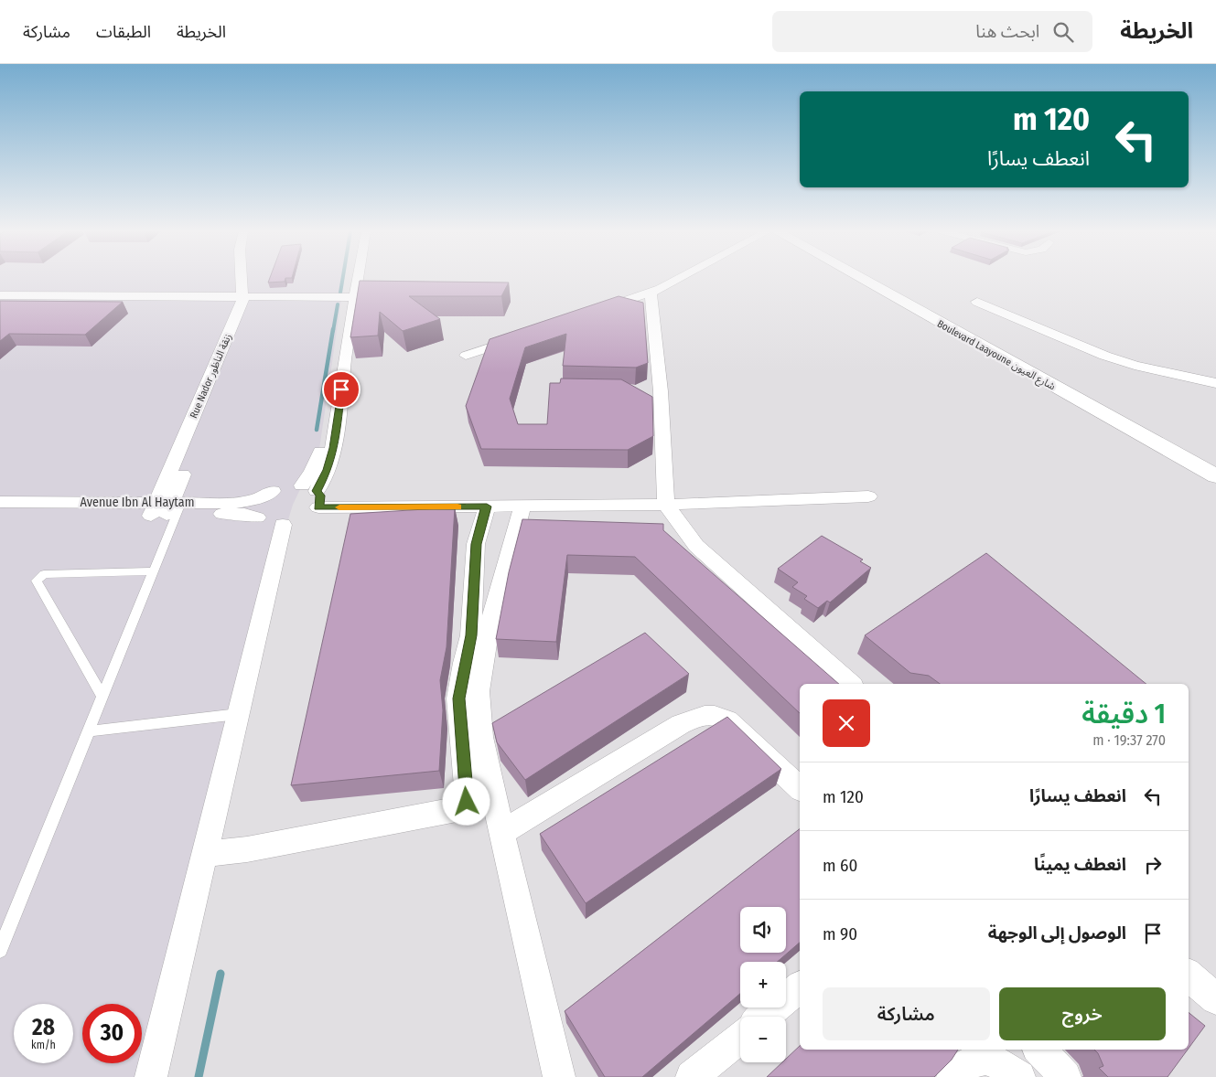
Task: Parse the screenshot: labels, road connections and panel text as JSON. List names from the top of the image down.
{
  "streets": {
    "street": ["Boulevard Laayoune شارع العيون", "Rue Nador زنقة الناظور", "Avenue Ibn Al Haytam"]
  },
  "crossings": [
    ["Rue Nador زنقة الناظور", "Avenue Ibn Al Haytam"]
  ],
  "page": {
    "header": "الخريطة",
    "search": "ابحث هنا",
    "nav": ["الخريطة", "الطبقات", "مشاركة"],
    "turn": ["120 m", "انعطف يسارًا"],
    "heading": ["1 دقيقة", "270 m · 19:37"],
    "list": [
      {
        "name": "انعطف يسارًا",
        "value": "120 m"
      },
      {
        "name": "انعطف يمينًا",
        "value": "60 m"
      },
      {
        "name": "الوصول إلى الوجهة",
        "value": "90 m"
      }
    ],
    "map_buttons": ["+", "−"],
    "buttons": ["خروج", "مشاركة"],
    "speed": "28 km/h",
    "limit": "30"
  }
}
